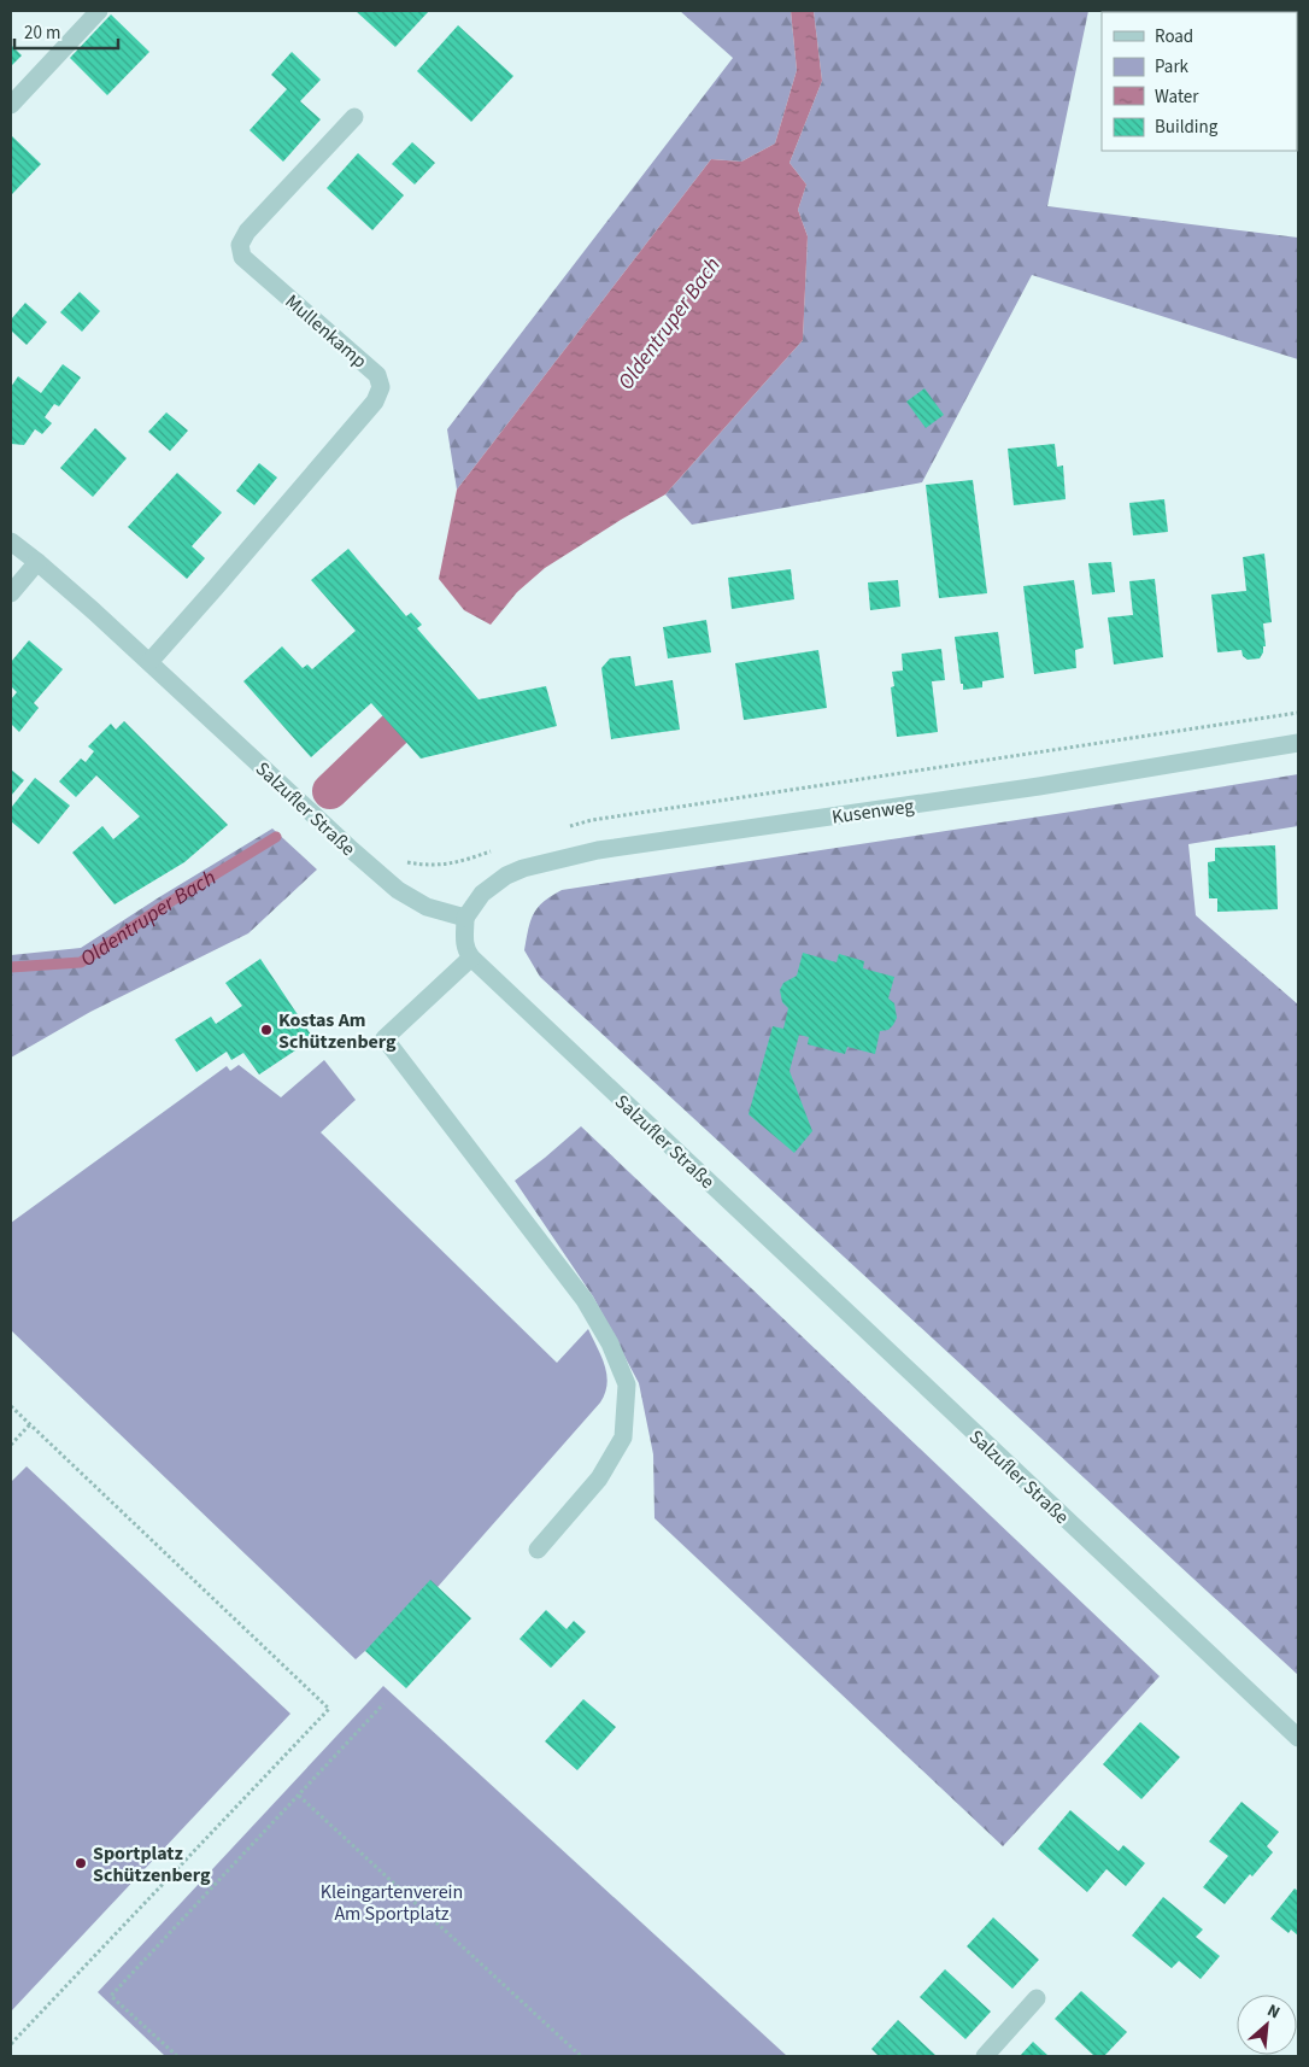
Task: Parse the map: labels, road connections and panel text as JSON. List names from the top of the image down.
{
  "streets": {
    "street": ["Mullenkamp", "Salzufler Straße", "Kusenweg"]
  },
  "crossings": [
    ["Mullenkamp", "Salzufler Straße"],
    ["Salzufler Straße", "Kusenweg"]
  ],
  "water": ["Oldentruper Bach"],
  "parks": ["Kleingartenverein Am Sportplatz"],
  "places": ["Kostas Am Schützenberg", "Sportplatz Schützenberg"],
  "legend": [
    "Road",
    "Park",
    "Water",
    "Building"
  ],
  "scale_bar": "20 m",
  "north": "top right"
}
